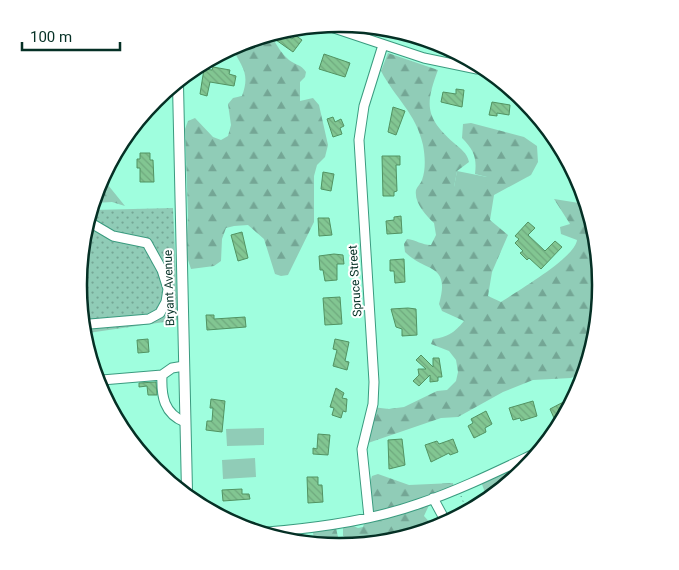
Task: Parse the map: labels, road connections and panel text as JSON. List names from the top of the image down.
{
  "streets": {
    "main road": ["Bryant Avenue"],
    "street": ["Spruce Street"]
  },
  "scale_bar": "100 m"
}
